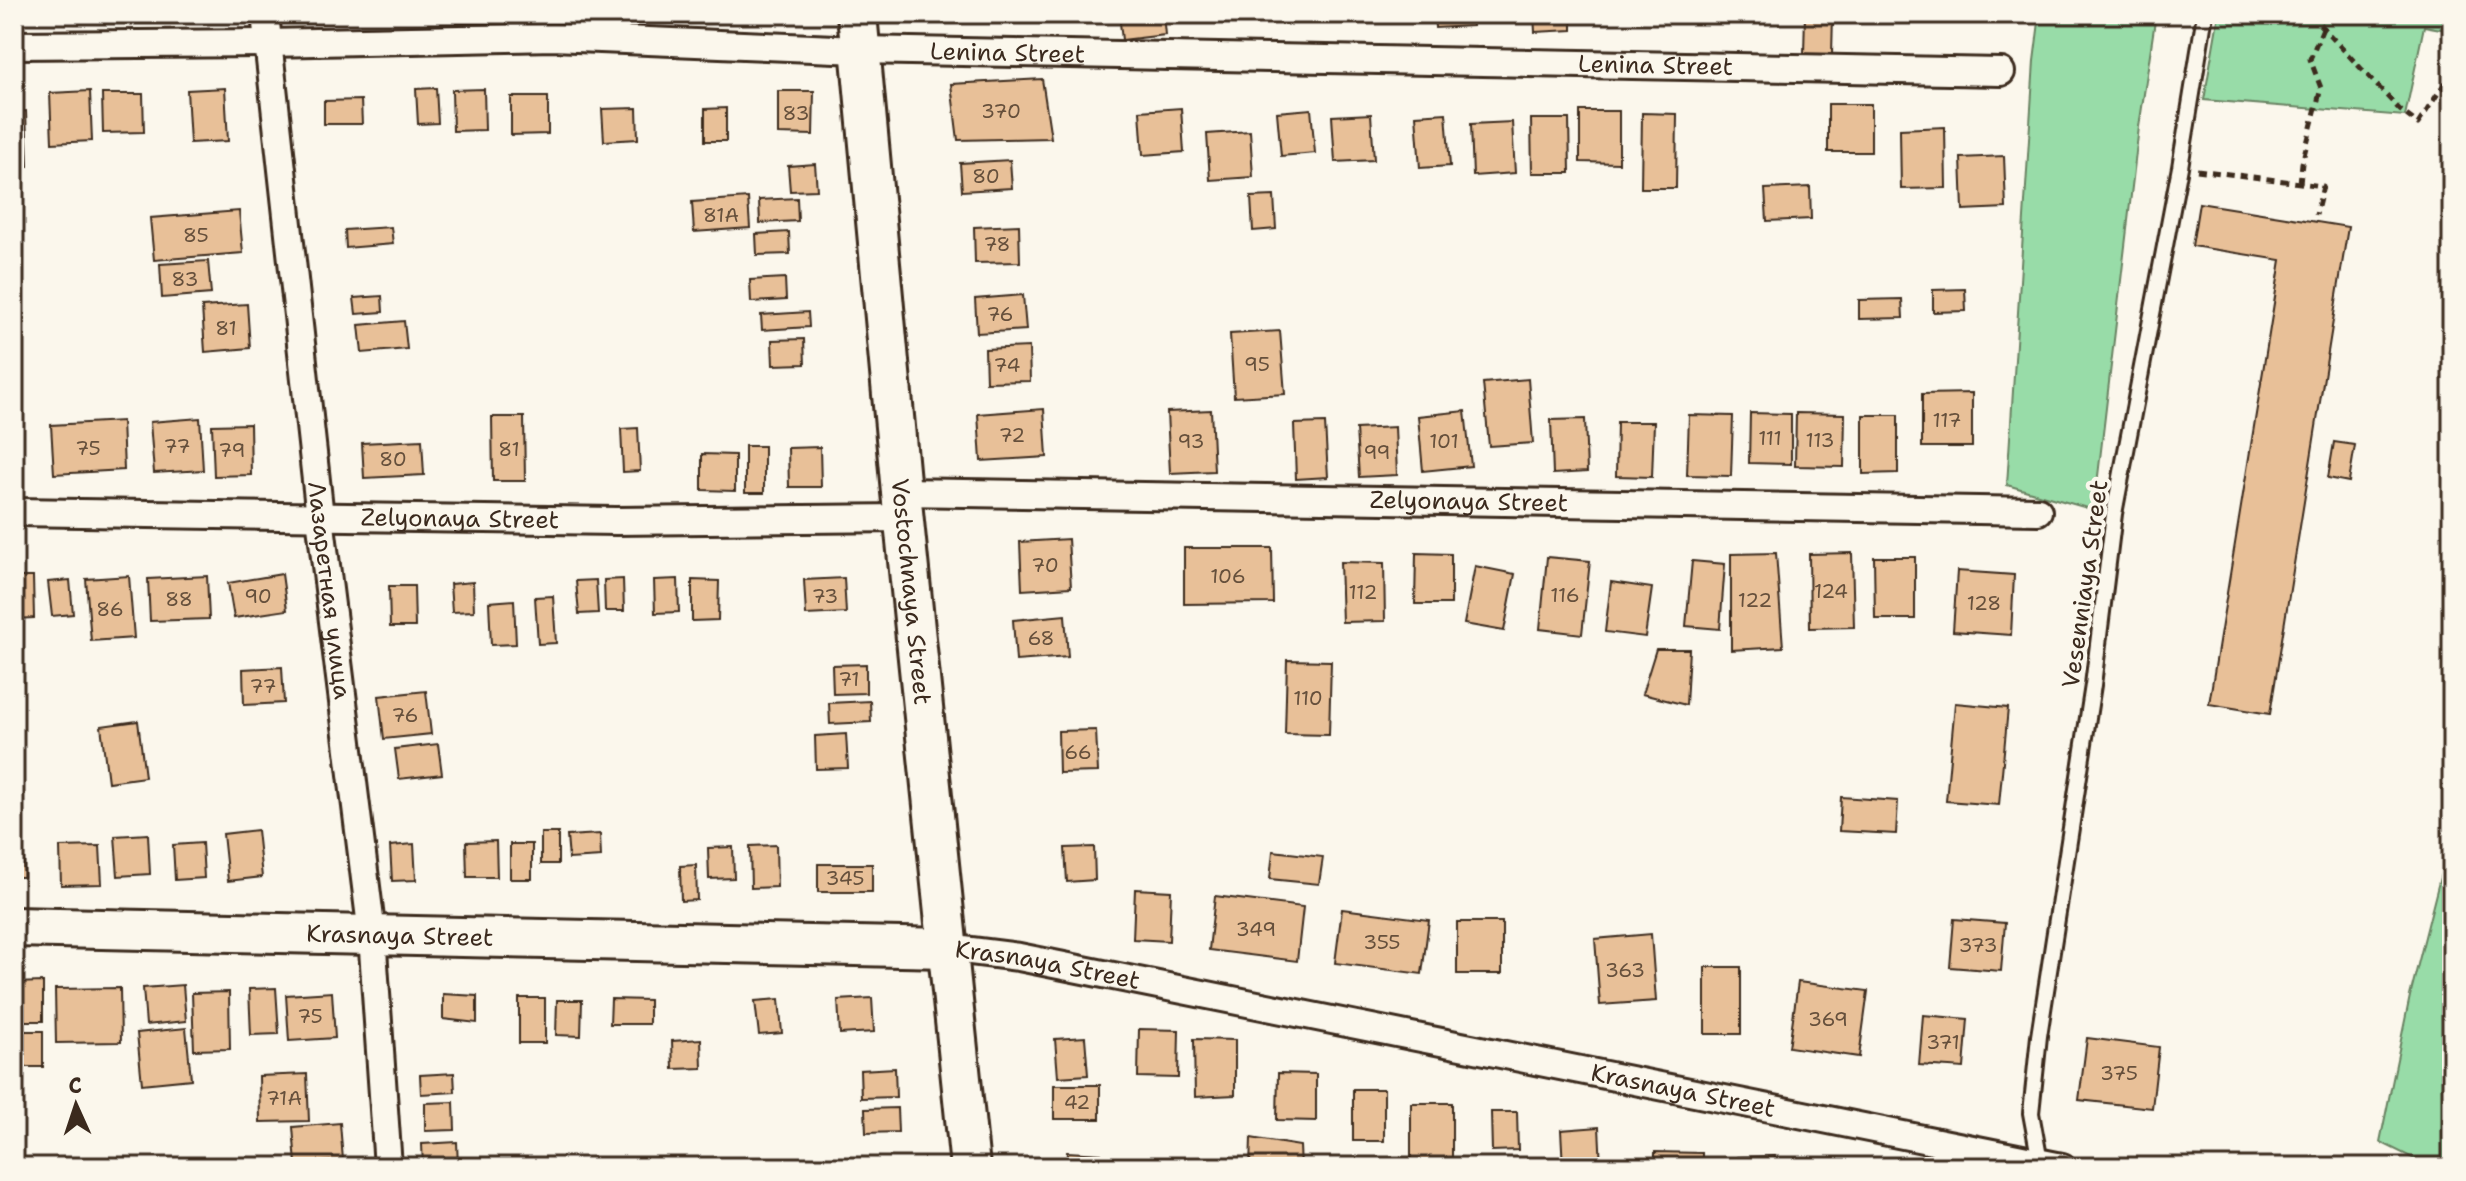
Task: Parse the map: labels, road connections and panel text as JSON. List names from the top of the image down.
{
  "streets": {
    "street": [
      "Lenina Street",
      "Zelyonaya Street",
      "Лазаретная улица",
      "Vostochnaya Street",
      "Krasnaya Street"
    ],
    "lane": ["Vesenniaya Street"]
  },
  "crossings": [
    ["Lenina Street", "Лазаретная улица"],
    ["Lenina Street", "Vostochnaya Street"],
    ["Zelyonaya Street", "Лазаретная улица"],
    ["Zelyonaya Street", "Vostochnaya Street"],
    ["Vesenniaya Street", "Krasnaya Street"],
    ["Лазаретная улица", "Krasnaya Street"],
    ["Vostochnaya Street", "Krasnaya Street"]
  ],
  "house_numbers": [
    "370",
    "83",
    "80",
    "81А",
    "85",
    "78",
    "83",
    "76",
    "81",
    "95",
    "74",
    "117",
    "72",
    "111",
    "113",
    "93",
    "101",
    "77",
    "75",
    "81",
    "79",
    "99",
    "80",
    "70",
    "106",
    "124",
    "112",
    "116",
    "90",
    "73",
    "88",
    "122",
    "128",
    "86",
    "68",
    "71",
    "77",
    "110",
    "76",
    "66",
    "345",
    "349",
    "355",
    "373",
    "363",
    "75",
    "369",
    "371",
    "375",
    "71А",
    "42"
  ],
  "north": "top"
}
